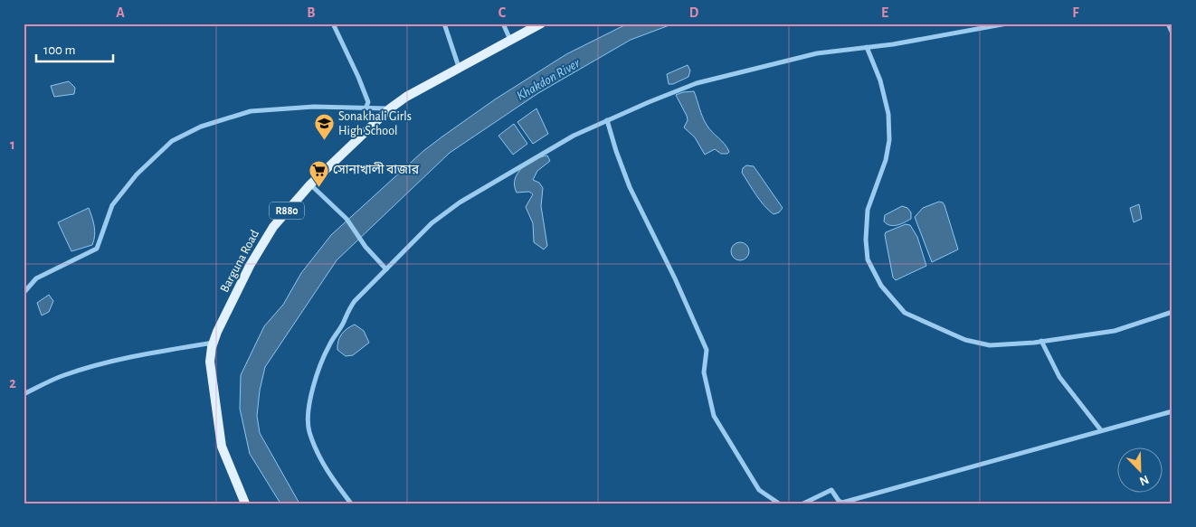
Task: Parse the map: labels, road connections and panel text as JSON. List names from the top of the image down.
{
  "streets": {
    "main road": ["R880", "Barguna Road"]
  },
  "water": ["Khakdon River"],
  "places": {
    "school or university": ["Sonakhali Girls High School"],
    "supermarket": ["সোনাখালী বাজার"]
  },
  "scale_bar": "100 m",
  "north": "bottom right",
  "grid": {
    "columns": [
      "A",
      "B",
      "C",
      "D",
      "E",
      "F"
    ],
    "rows": ["1", "2"]
  }
}
